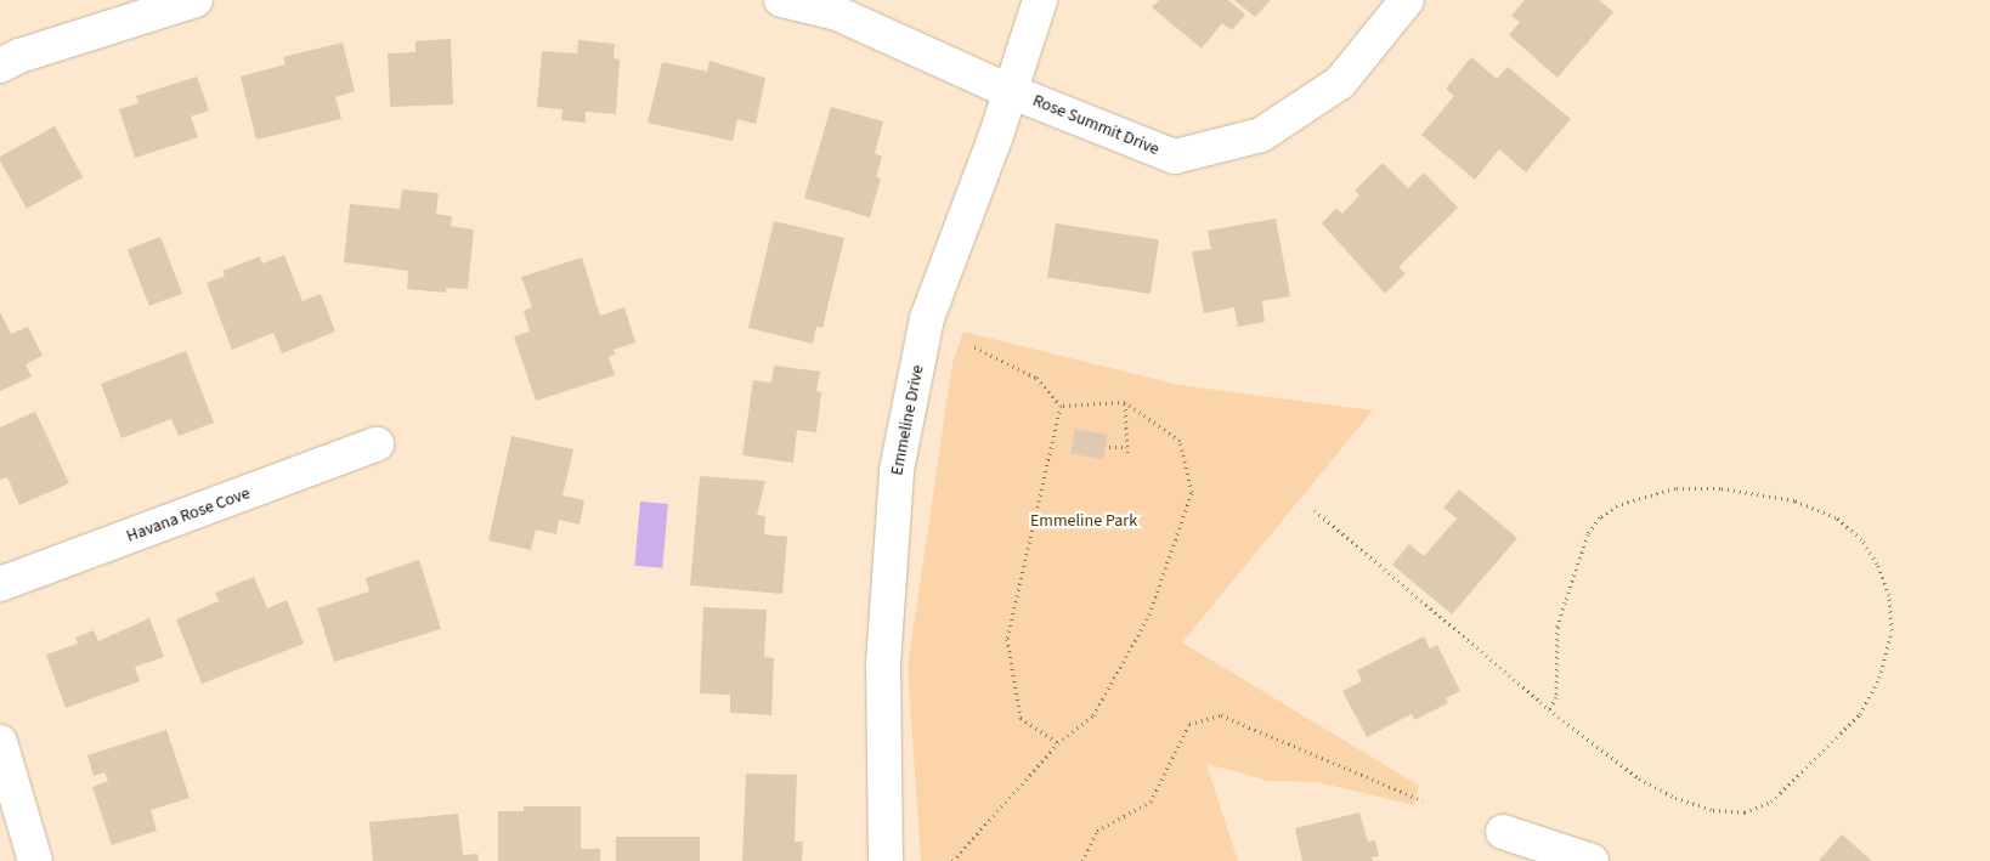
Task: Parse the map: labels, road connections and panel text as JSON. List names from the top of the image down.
{
  "streets": {
    "street": ["Rose Summit Drive", "Emmeline Drive", "Havana Rose Cove"]
  },
  "crossings": [
    ["Rose Summit Drive", "Emmeline Drive"]
  ],
  "parks": ["Emmeline Park"]
}
